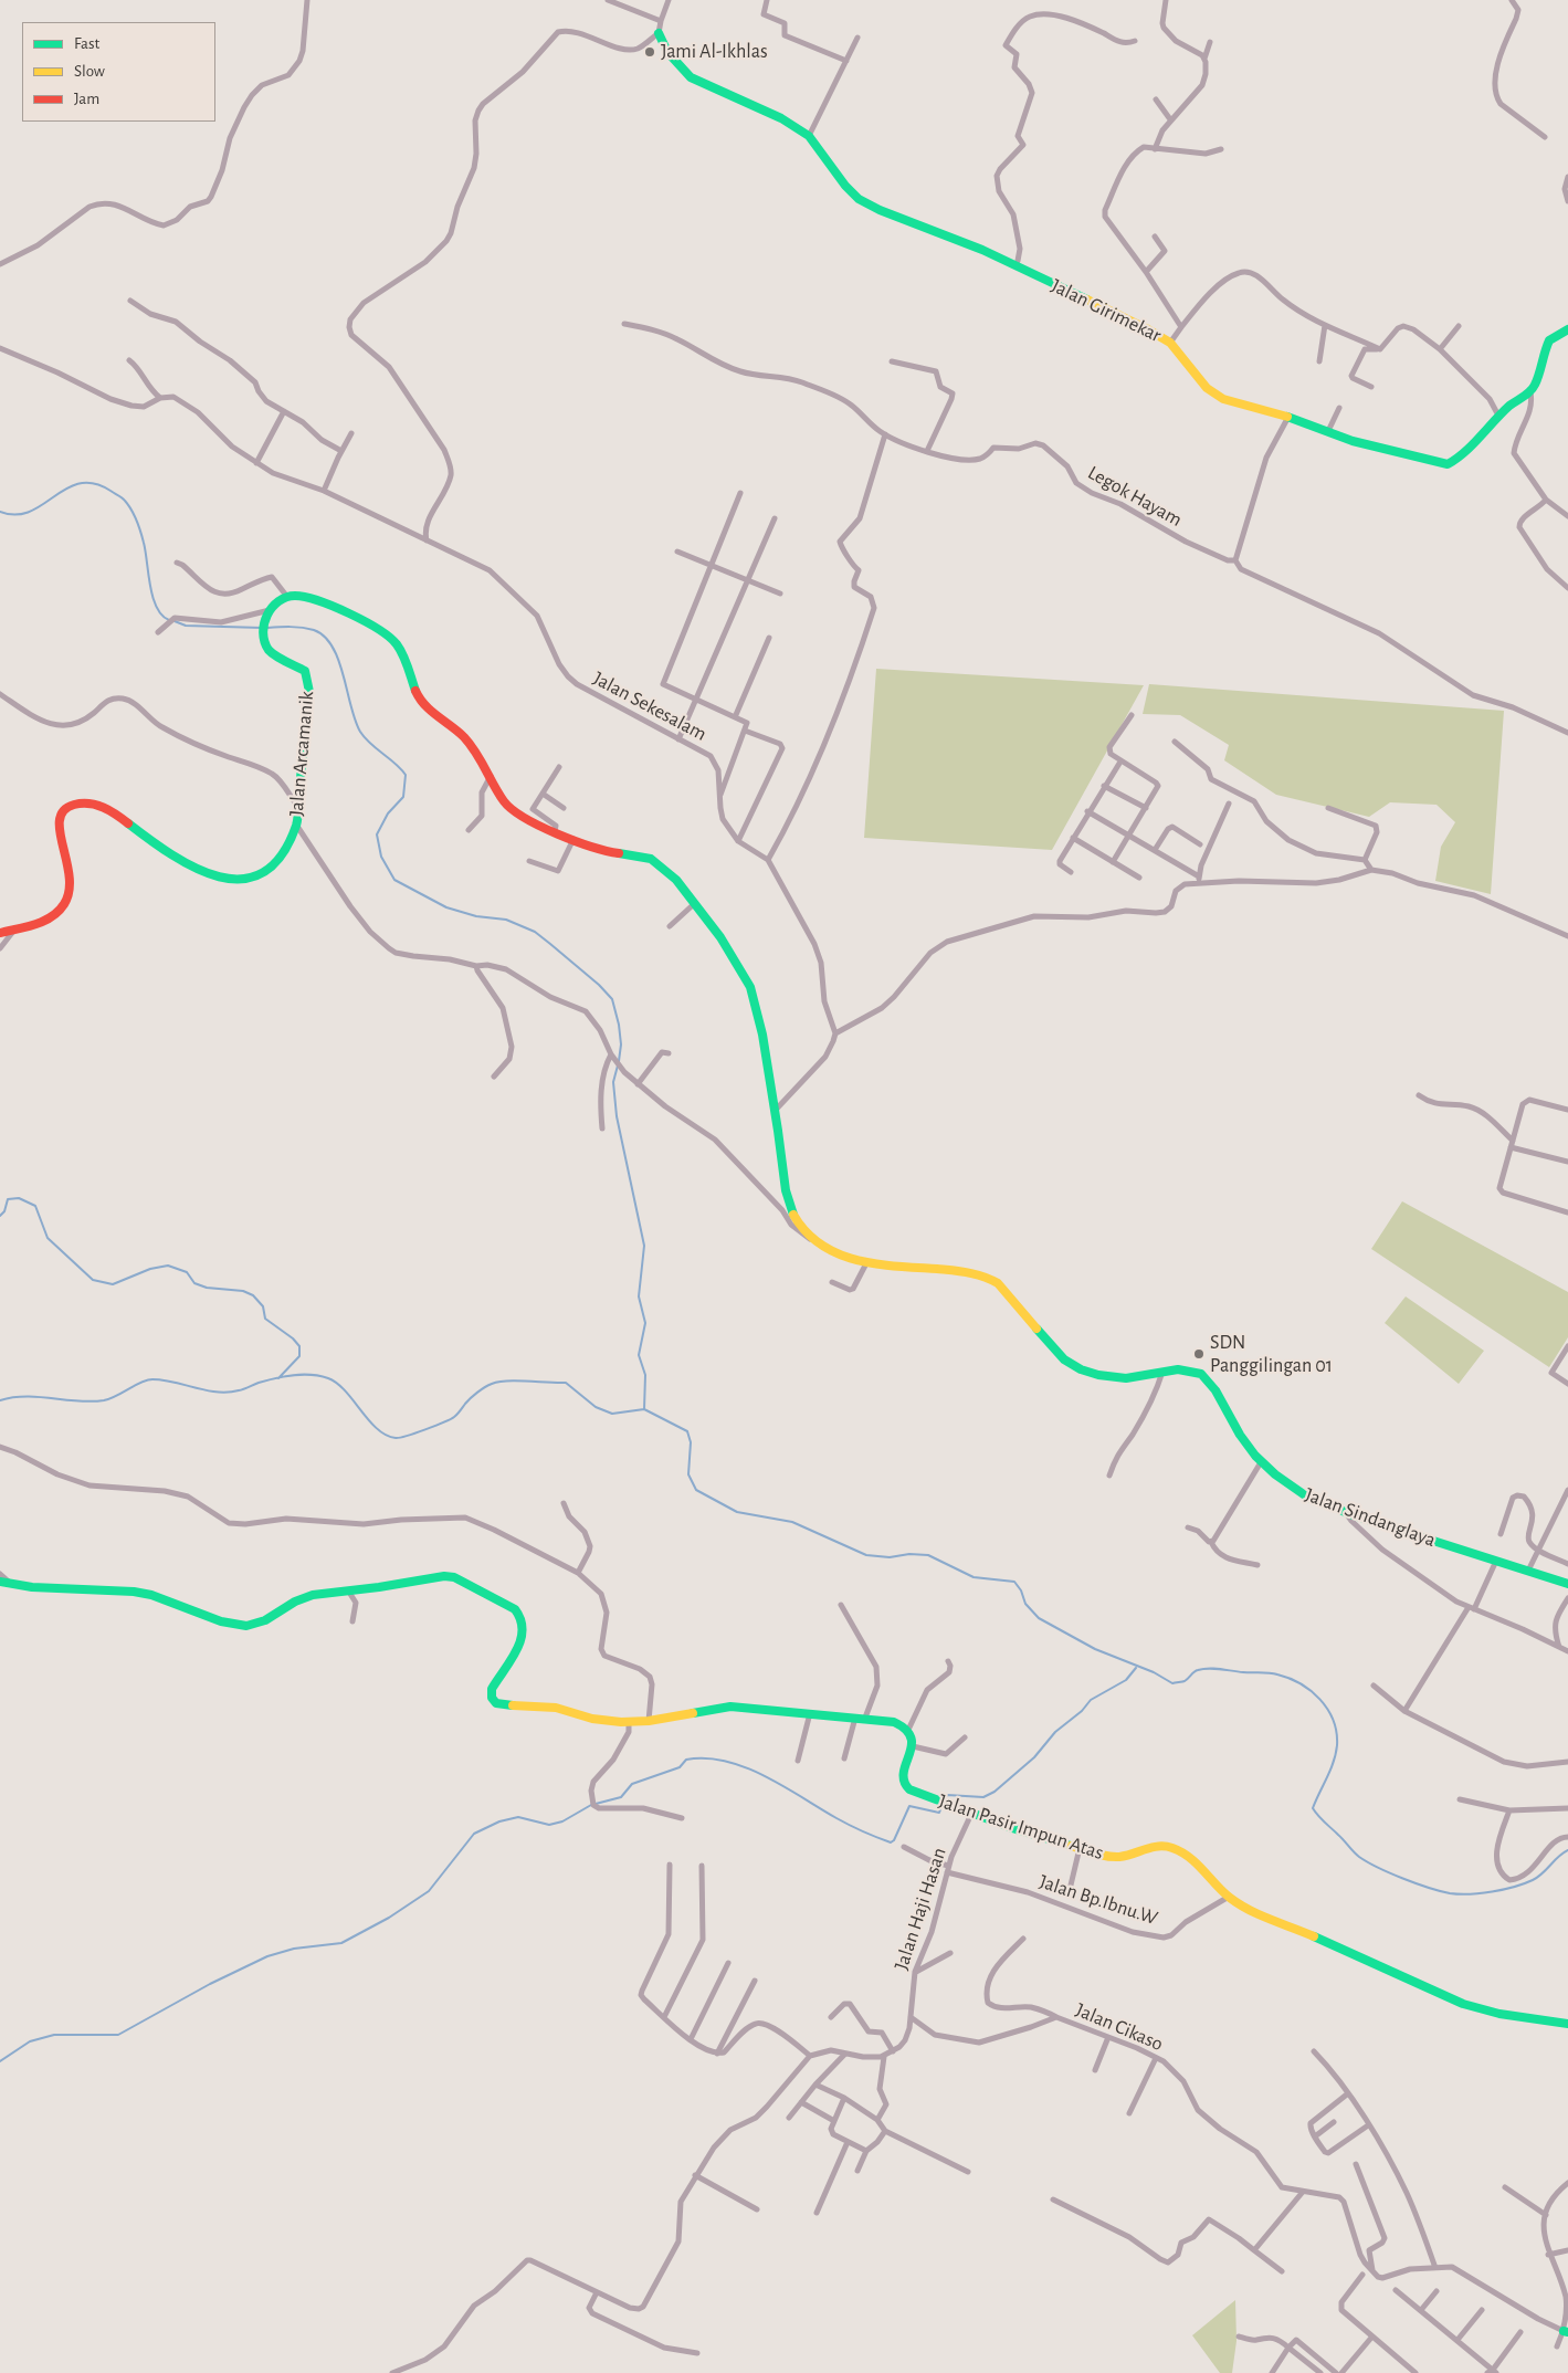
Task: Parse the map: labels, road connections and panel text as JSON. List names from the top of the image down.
{
  "streets": {
    "street": [
      "Jalan Girimekar",
      "Legok Hayam",
      "Jalan Sekesalam",
      "Jalan Arcamanik",
      "Jalan Sindanglaya",
      "Jalan Pasir Impun Atas",
      "Jalan Bp.Ibnu.W",
      "Jalan Haji Hasan",
      "Jalan Cikaso"
    ]
  },
  "crossings": [
    ["Jalan Pasir Impun Atas", "Jalan Bp.Ibnu.W"],
    ["Jalan Pasir Impun Atas", "Jalan Haji Hasan"],
    ["Jalan Bp.Ibnu.W", "Jalan Haji Hasan"],
    ["Jalan Haji Hasan", "Jalan Cikaso"]
  ],
  "places": ["Jami Al-Ikhlas", "SDN Panggilingan 01"],
  "legend": ["Fast", "Slow", "Jam"]
}
